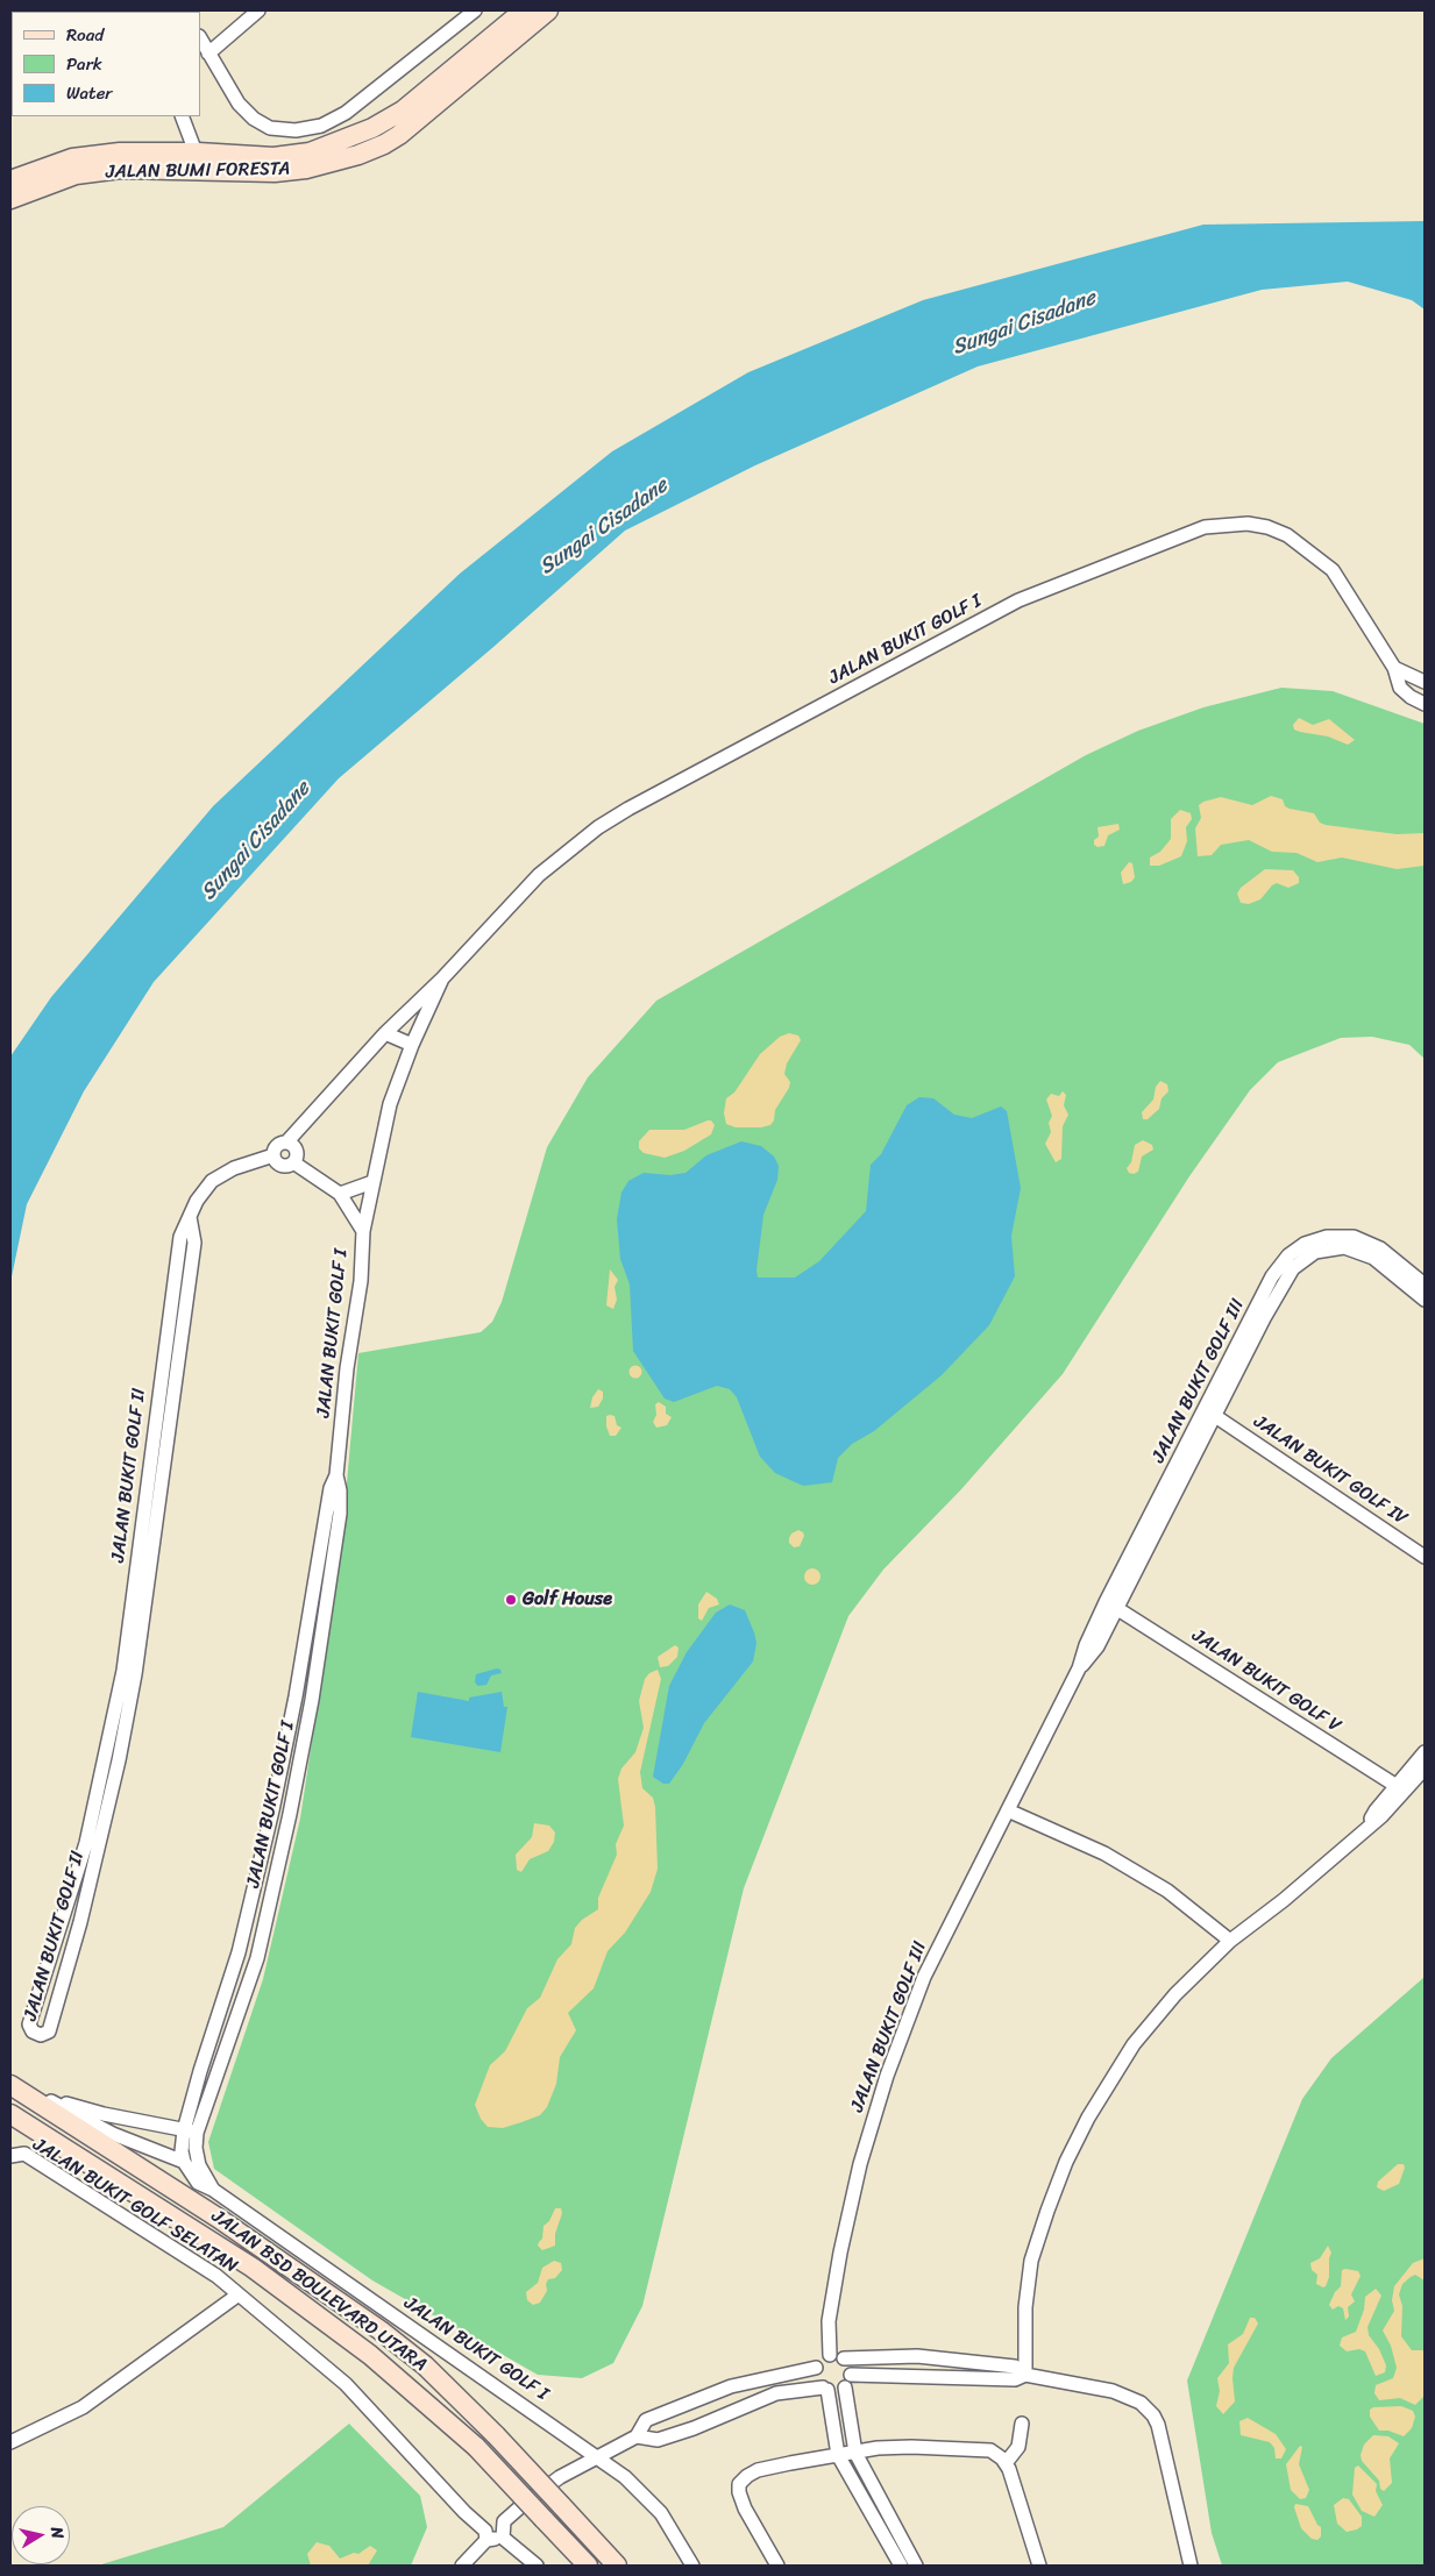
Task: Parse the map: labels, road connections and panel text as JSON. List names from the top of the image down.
{
  "streets": {
    "main road": ["JALAN BUMI FORESTA", "JALAN BSD BOULEVARD UTARA"],
    "street": [
      "JALAN BUKIT GOLF I",
      "JALAN BUKIT GOLF III",
      "JALAN BUKIT GOLF IV",
      "JALAN BUKIT GOLF II",
      "JALAN BUKIT GOLF V",
      "JALAN BUKIT GOLF SELATAN"
    ]
  },
  "crossings": [
    ["JALAN BUKIT GOLF I", "JALAN BUKIT GOLF II"],
    ["JALAN BUKIT GOLF III", "JALAN BUKIT GOLF IV"],
    ["JALAN BUKIT GOLF III", "JALAN BUKIT GOLF V"]
  ],
  "water": ["Sungai Cisadane"],
  "places": ["Golf House"],
  "legend": ["Road", "Park", "Water"],
  "north": "right"
}
